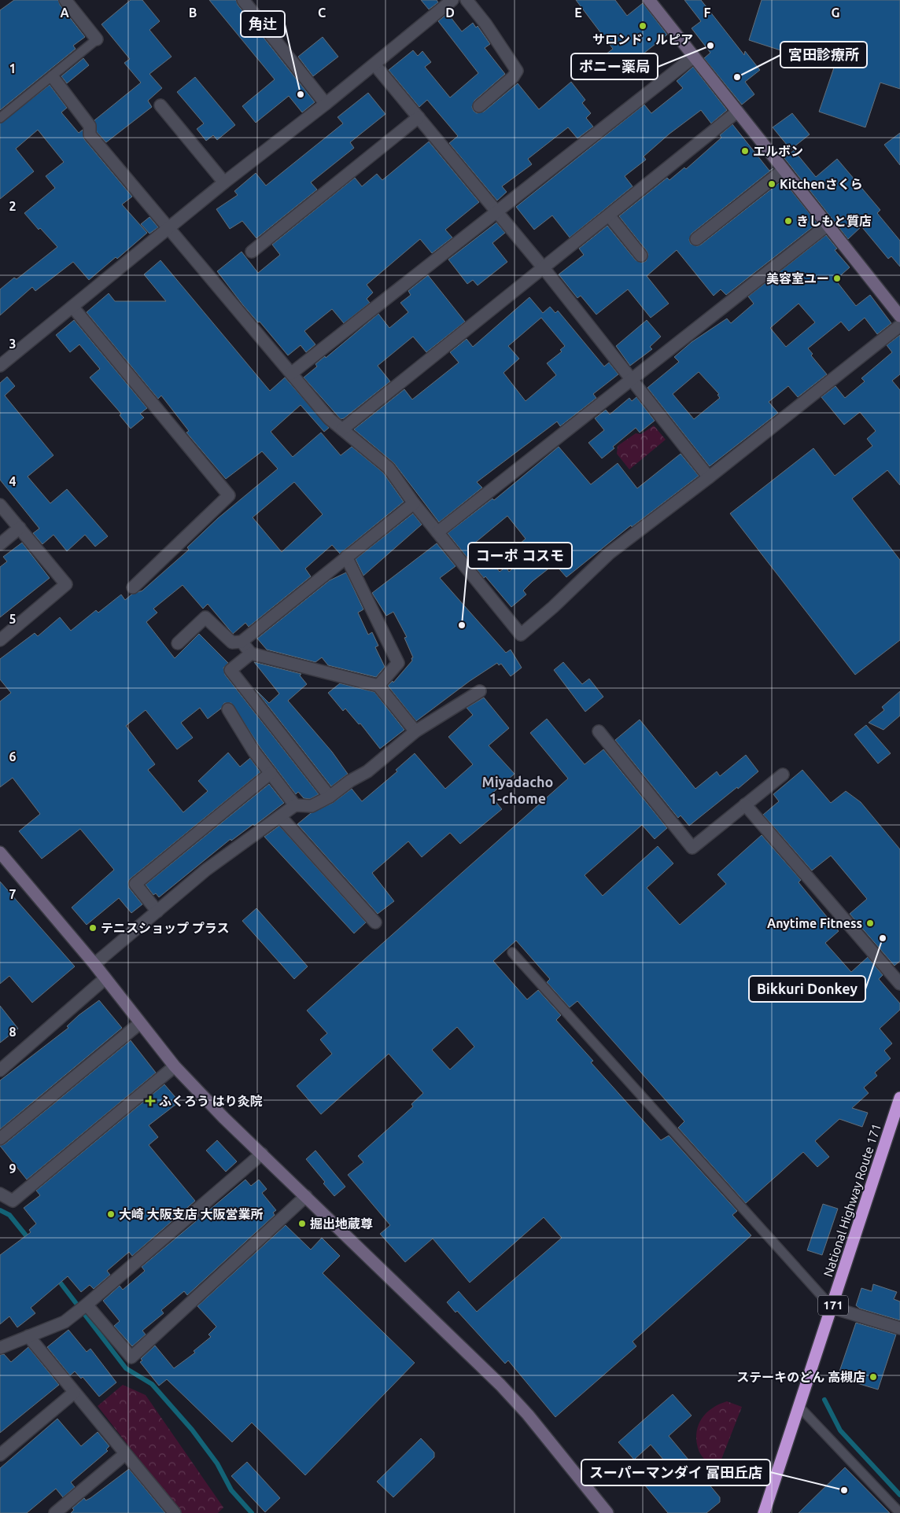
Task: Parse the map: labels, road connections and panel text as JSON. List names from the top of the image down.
{
  "streets": {
    "highway": ["National Highway Route 171", "171"]
  },
  "districts": ["Miyadacho 1-chome"],
  "places": {
    "other": [
      "サロンド・ルピア",
      "ポニー薬局",
      "宮田診療所",
      "角辻",
      "エルボン",
      "Kitchenさくら",
      "きしもと質店",
      "美容室ユー",
      "コーポ コスモ",
      "Anytime Fitness",
      "テニスショップ プラス",
      "Bikkuri Donkey",
      "大崎 大阪支店 大阪営業所",
      "掘出地蔵尊",
      "ステーキのどん 高槻店",
      "スーパーマンダイ 富田丘店"
    ],
    "health": ["ふくろう はり灸院"]
  },
  "grid": {
    "columns": [
      "A",
      "B",
      "C",
      "D",
      "E",
      "F",
      "G"
    ],
    "rows": [
      "1",
      "2",
      "3",
      "4",
      "5",
      "6",
      "7",
      "8",
      "9"
    ]
  }
}
